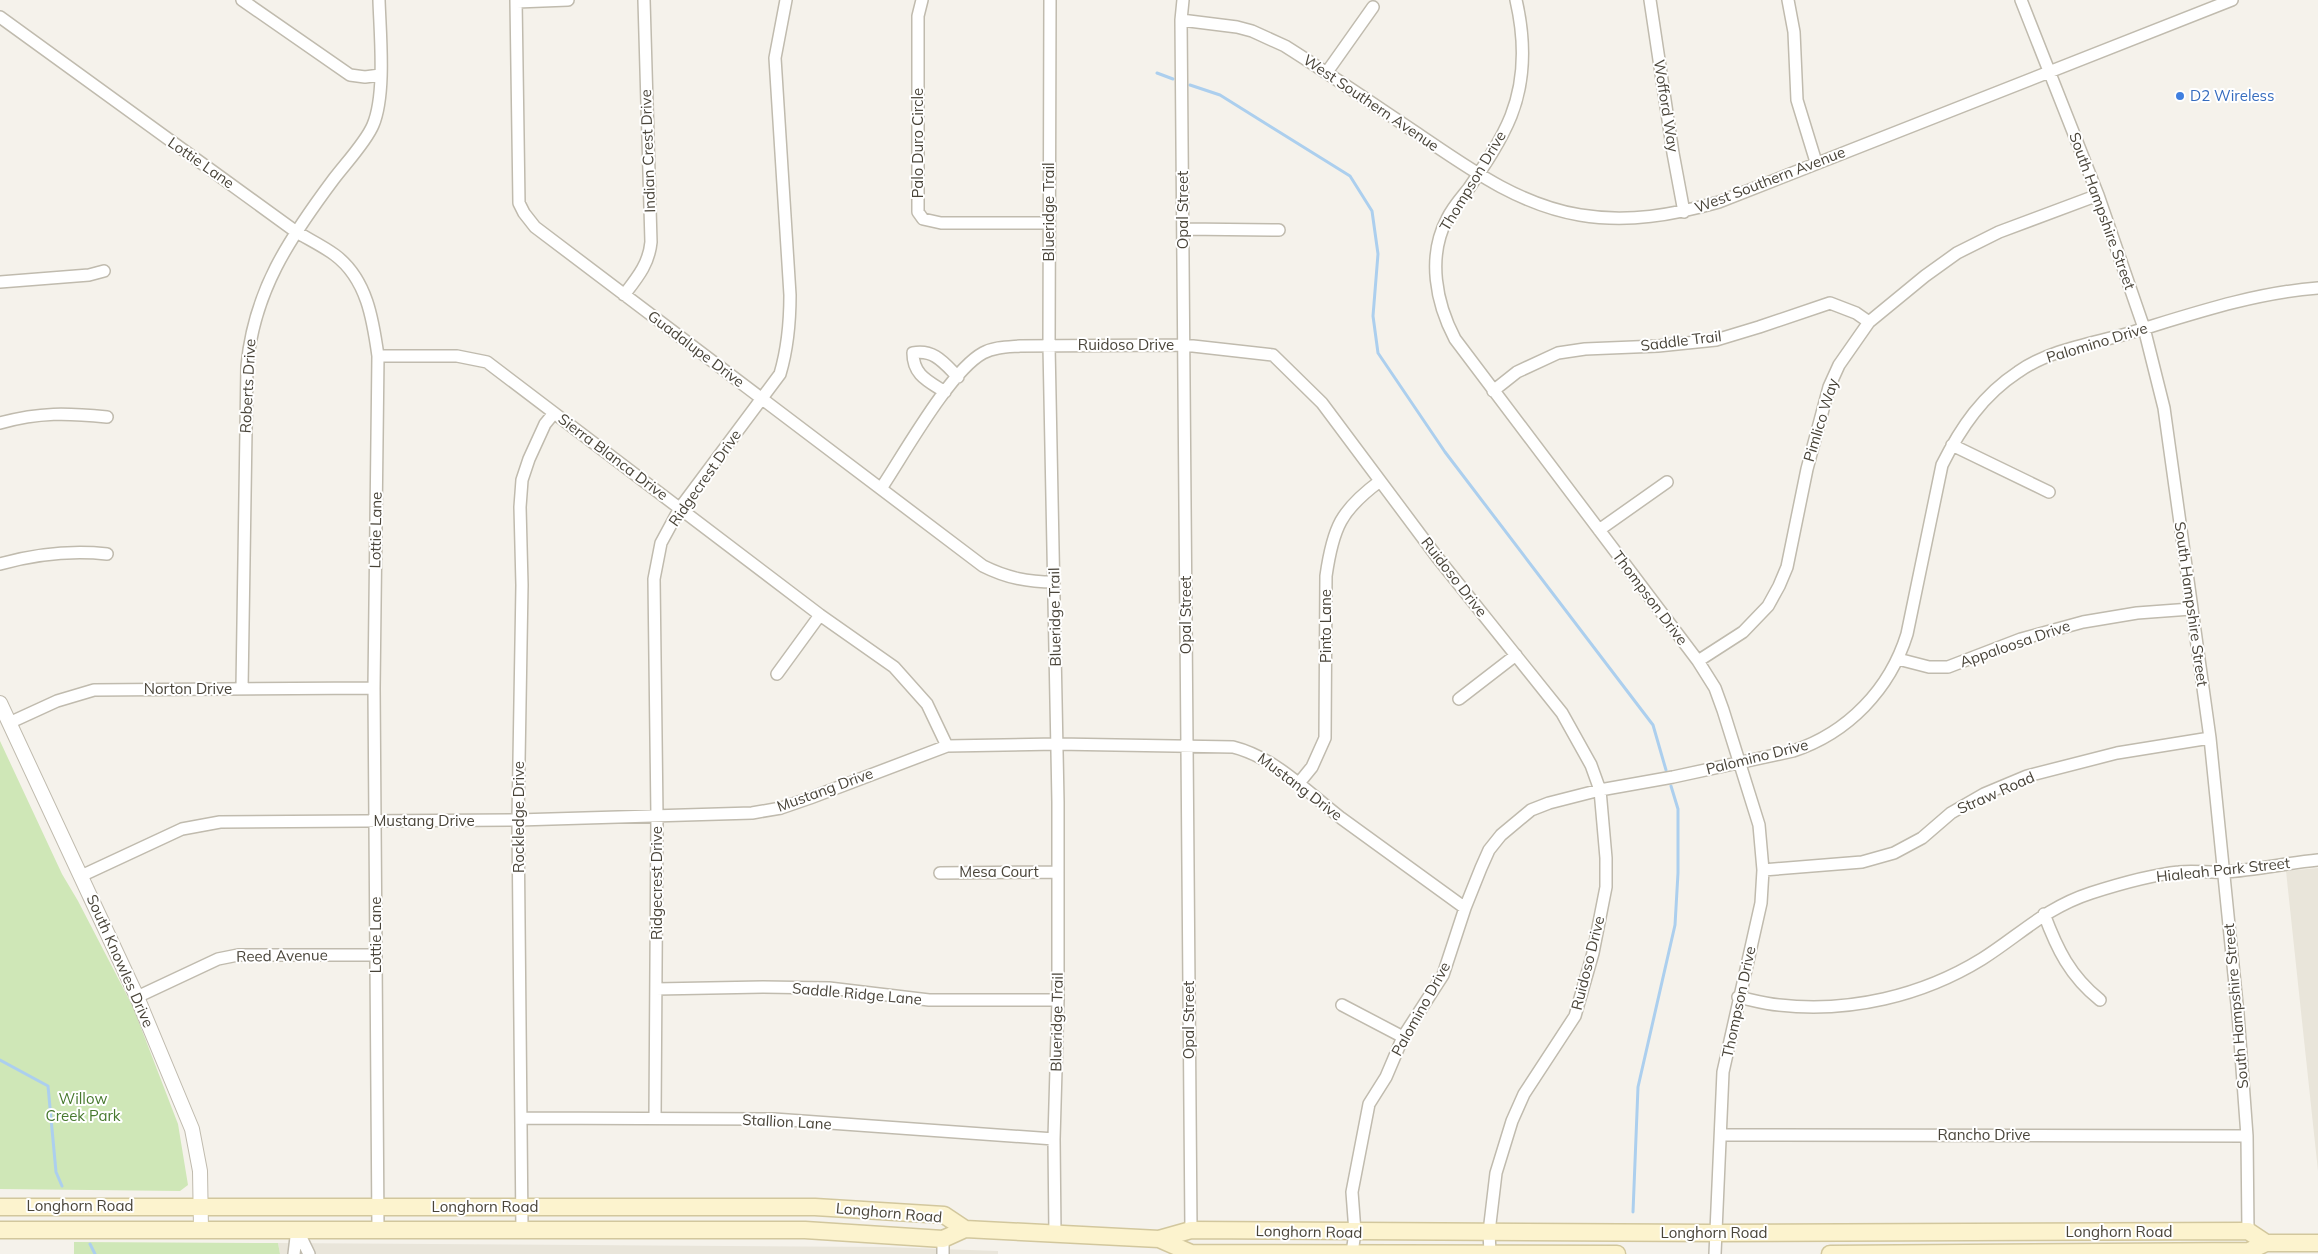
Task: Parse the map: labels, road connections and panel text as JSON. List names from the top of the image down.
{
  "streets": {
    "main road": ["Longhorn Road"],
    "street": [
      "West Southern Avenue",
      "Wofford Way",
      "Palo Duro Circle",
      "Indian Crest Drive",
      "Lottie Lane",
      "Thompson Drive",
      "Opal Street",
      "South Hampshire Street",
      "Blueridge Trail",
      "Saddle Trail",
      "Palomino Drive",
      "Ruidoso Drive",
      "Guadalupe Drive",
      "Roberts Drive",
      "Pimlico Way",
      "Sierra Blanca Drive",
      "Ridgecrest Drive",
      "Pinto Lane",
      "Appaloosa Drive",
      "Norton Drive",
      "Mustang Drive",
      "Straw Road",
      "Rockledge Drive",
      "Hialeah Park Street",
      "Mesa Court",
      "Reed Avenue",
      "South Knowles Drive",
      "Saddle Ridge Lane",
      "Stallion Lane",
      "Rancho Drive"
    ]
  },
  "crossings": [
    ["West Southern Avenue", "Wofford Way"],
    ["West Southern Avenue", "Thompson Drive"],
    ["West Southern Avenue", "Opal Street"],
    ["West Southern Avenue", "South Hampshire Street"],
    ["Palo Duro Circle", "Blueridge Trail"],
    ["Indian Crest Drive", "Guadalupe Drive"],
    ["Lottie Lane", "Roberts Drive"],
    ["Lottie Lane", "Sierra Blanca Drive"],
    ["Lottie Lane", "Norton Drive"],
    ["Lottie Lane", "Mustang Drive"],
    ["Lottie Lane", "Reed Avenue"],
    ["Lottie Lane", "Longhorn Road"],
    ["Thompson Drive", "Saddle Trail"],
    ["Thompson Drive", "Palomino Drive"],
    ["Thompson Drive", "Pimlico Way"],
    ["Thompson Drive", "Straw Road"],
    ["Thompson Drive", "Hialeah Park Street"],
    ["Thompson Drive", "Rancho Drive"],
    ["Thompson Drive", "Longhorn Road"],
    ["Opal Street", "Ruidoso Drive"],
    ["Opal Street", "Mustang Drive"],
    ["Opal Street", "Longhorn Road"],
    ["South Hampshire Street", "Palomino Drive"],
    ["South Hampshire Street", "Pimlico Way"],
    ["South Hampshire Street", "Appaloosa Drive"],
    ["South Hampshire Street", "Straw Road"],
    ["South Hampshire Street", "Hialeah Park Street"],
    ["South Hampshire Street", "Rancho Drive"],
    ["South Hampshire Street", "Longhorn Road"],
    ["Blueridge Trail", "Ruidoso Drive"],
    ["Blueridge Trail", "Guadalupe Drive"],
    ["Blueridge Trail", "Mustang Drive"],
    ["Blueridge Trail", "Mesa Court"],
    ["Blueridge Trail", "Saddle Ridge Lane"],
    ["Blueridge Trail", "Stallion Lane"],
    ["Blueridge Trail", "Longhorn Road"],
    ["Saddle Trail", "Pimlico Way"],
    ["Palomino Drive", "Ruidoso Drive"],
    ["Palomino Drive", "Appaloosa Drive"],
    ["Palomino Drive", "Mustang Drive"],
    ["Palomino Drive", "Longhorn Road"],
    ["Ruidoso Drive", "Guadalupe Drive"],
    ["Ruidoso Drive", "Pinto Lane"],
    ["Ruidoso Drive", "Longhorn Road"],
    ["Guadalupe Drive", "Ridgecrest Drive"],
    ["Roberts Drive", "Norton Drive"],
    ["Sierra Blanca Drive", "Ridgecrest Drive"],
    ["Sierra Blanca Drive", "Mustang Drive"],
    ["Sierra Blanca Drive", "Rockledge Drive"],
    ["Ridgecrest Drive", "Mustang Drive"],
    ["Ridgecrest Drive", "Saddle Ridge Lane"],
    ["Ridgecrest Drive", "Stallion Lane"],
    ["Pinto Lane", "Mustang Drive"],
    ["Norton Drive", "South Knowles Drive"],
    ["Mustang Drive", "Rockledge Drive"],
    ["Mustang Drive", "South Knowles Drive"],
    ["Rockledge Drive", "Stallion Lane"],
    ["Rockledge Drive", "Longhorn Road"],
    ["Reed Avenue", "South Knowles Drive"],
    ["South Knowles Drive", "Longhorn Road"]
  ],
  "parks": ["Willow Creek Park"],
  "places": ["D2 Wireless"]
}
